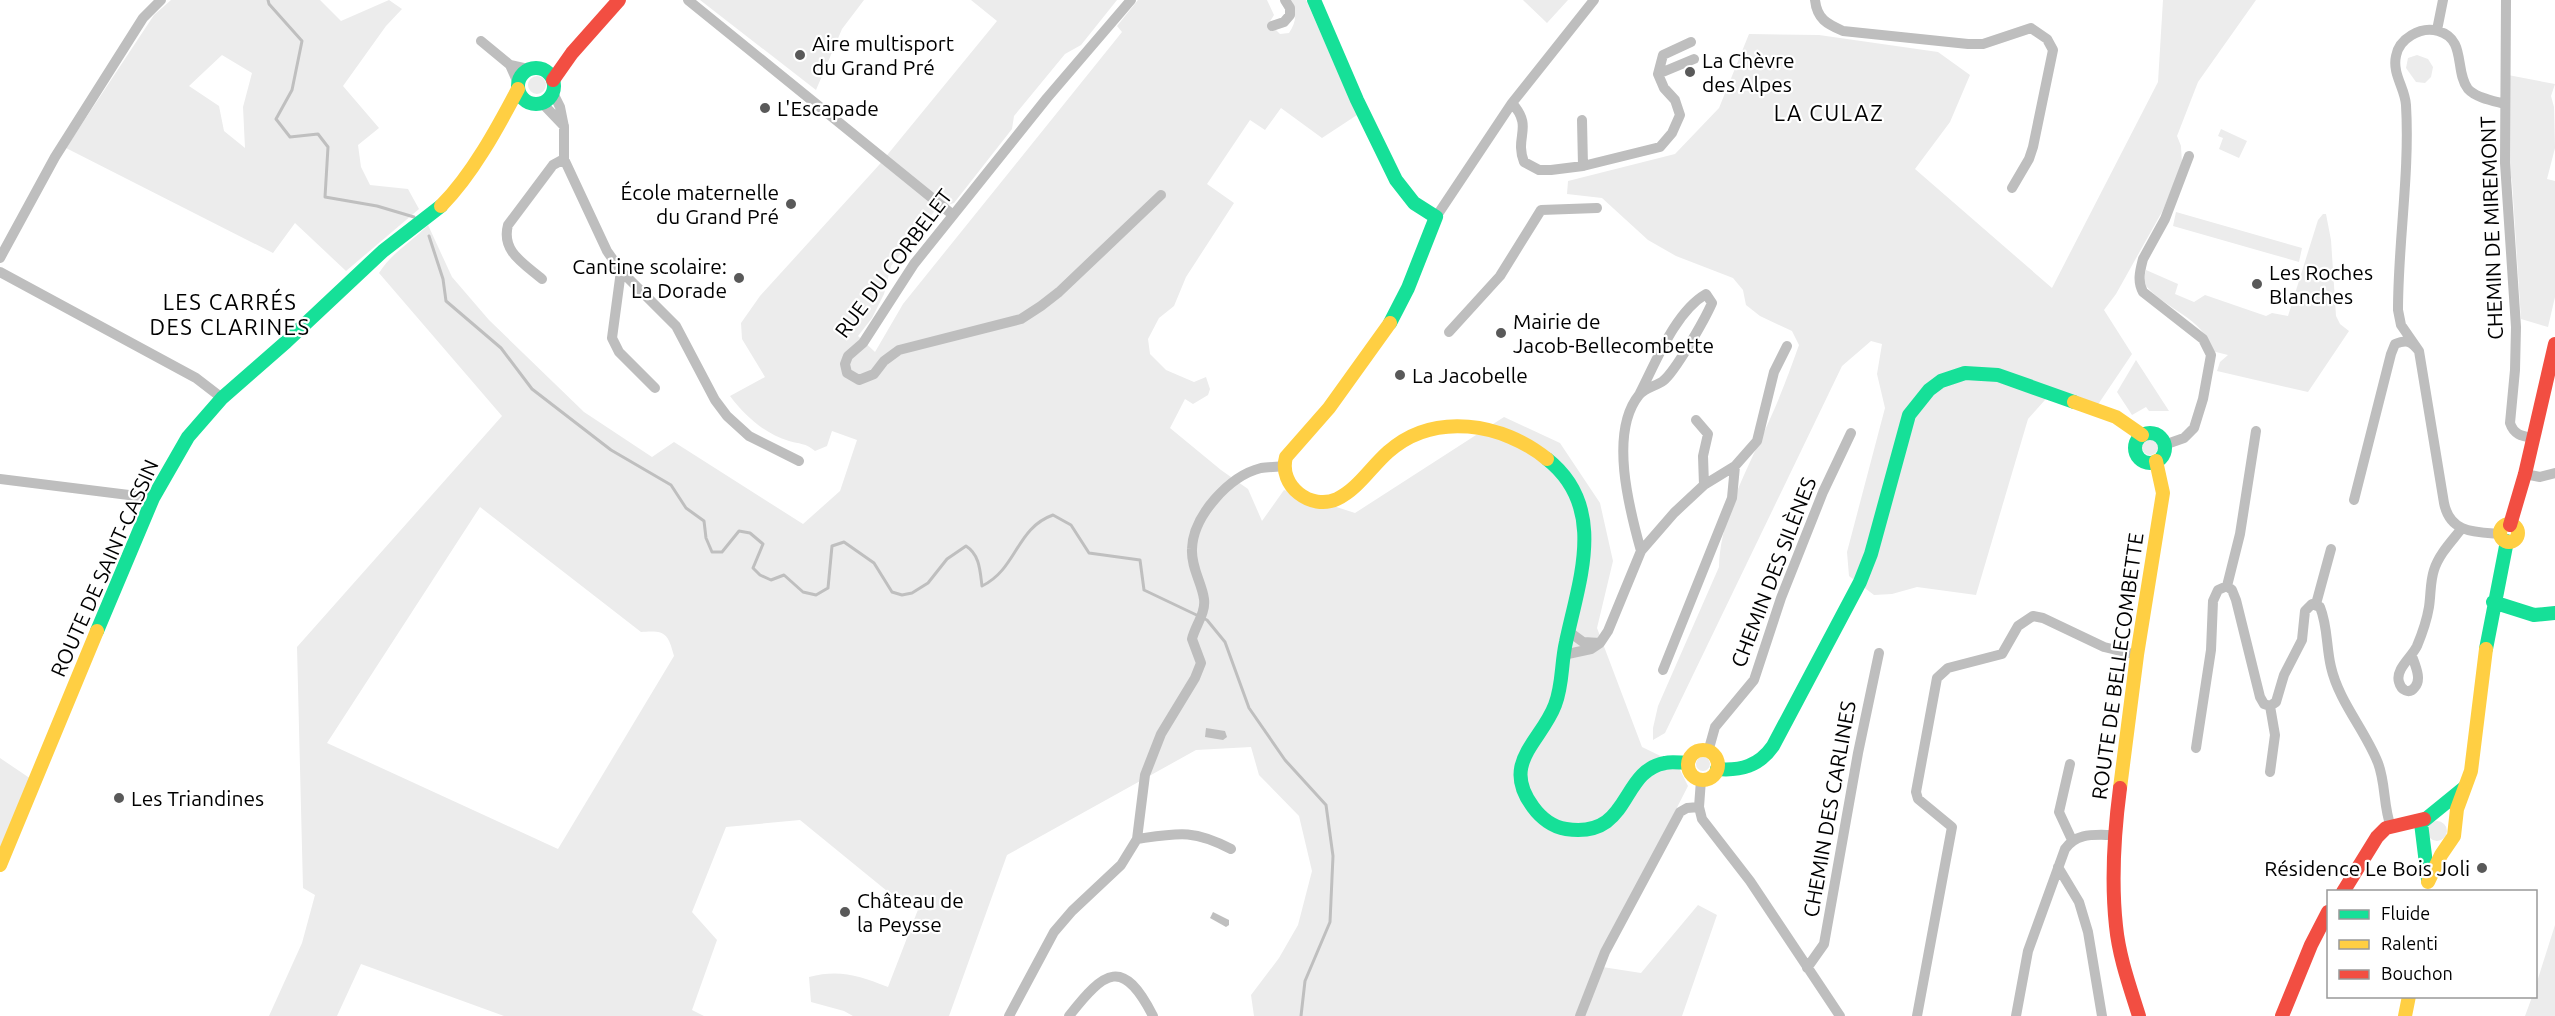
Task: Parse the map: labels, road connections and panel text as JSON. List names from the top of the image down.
{
  "streets": {
    "street": [
      "CHEMIN DE MIREMONT",
      "RUE DU CORBELET",
      "ROUTE DE SAINT-CASSIN",
      "CHEMIN DES SILÈNES",
      "ROUTE DE BELLECOMBETTE",
      "CHEMIN DES CARLINES"
    ]
  },
  "districts": ["LA CULAZ", "LES CARRÉS DES CLARINES"],
  "places": [
    "Aire multisport du Grand Pré",
    "La Chèvre des Alpes",
    "L'Escapade",
    "École maternelle du Grand Pré",
    "Cantine scolaire: La Dorade",
    "Les Roches Blanches",
    "Mairie de Jacob-Bellecombette",
    "La Jacobelle",
    "Les Triandines",
    "Résidence Le Bois Joli",
    "Château de la Peysse"
  ],
  "legend": ["Fluide", "Ralenti", "Bouchon"]
}
